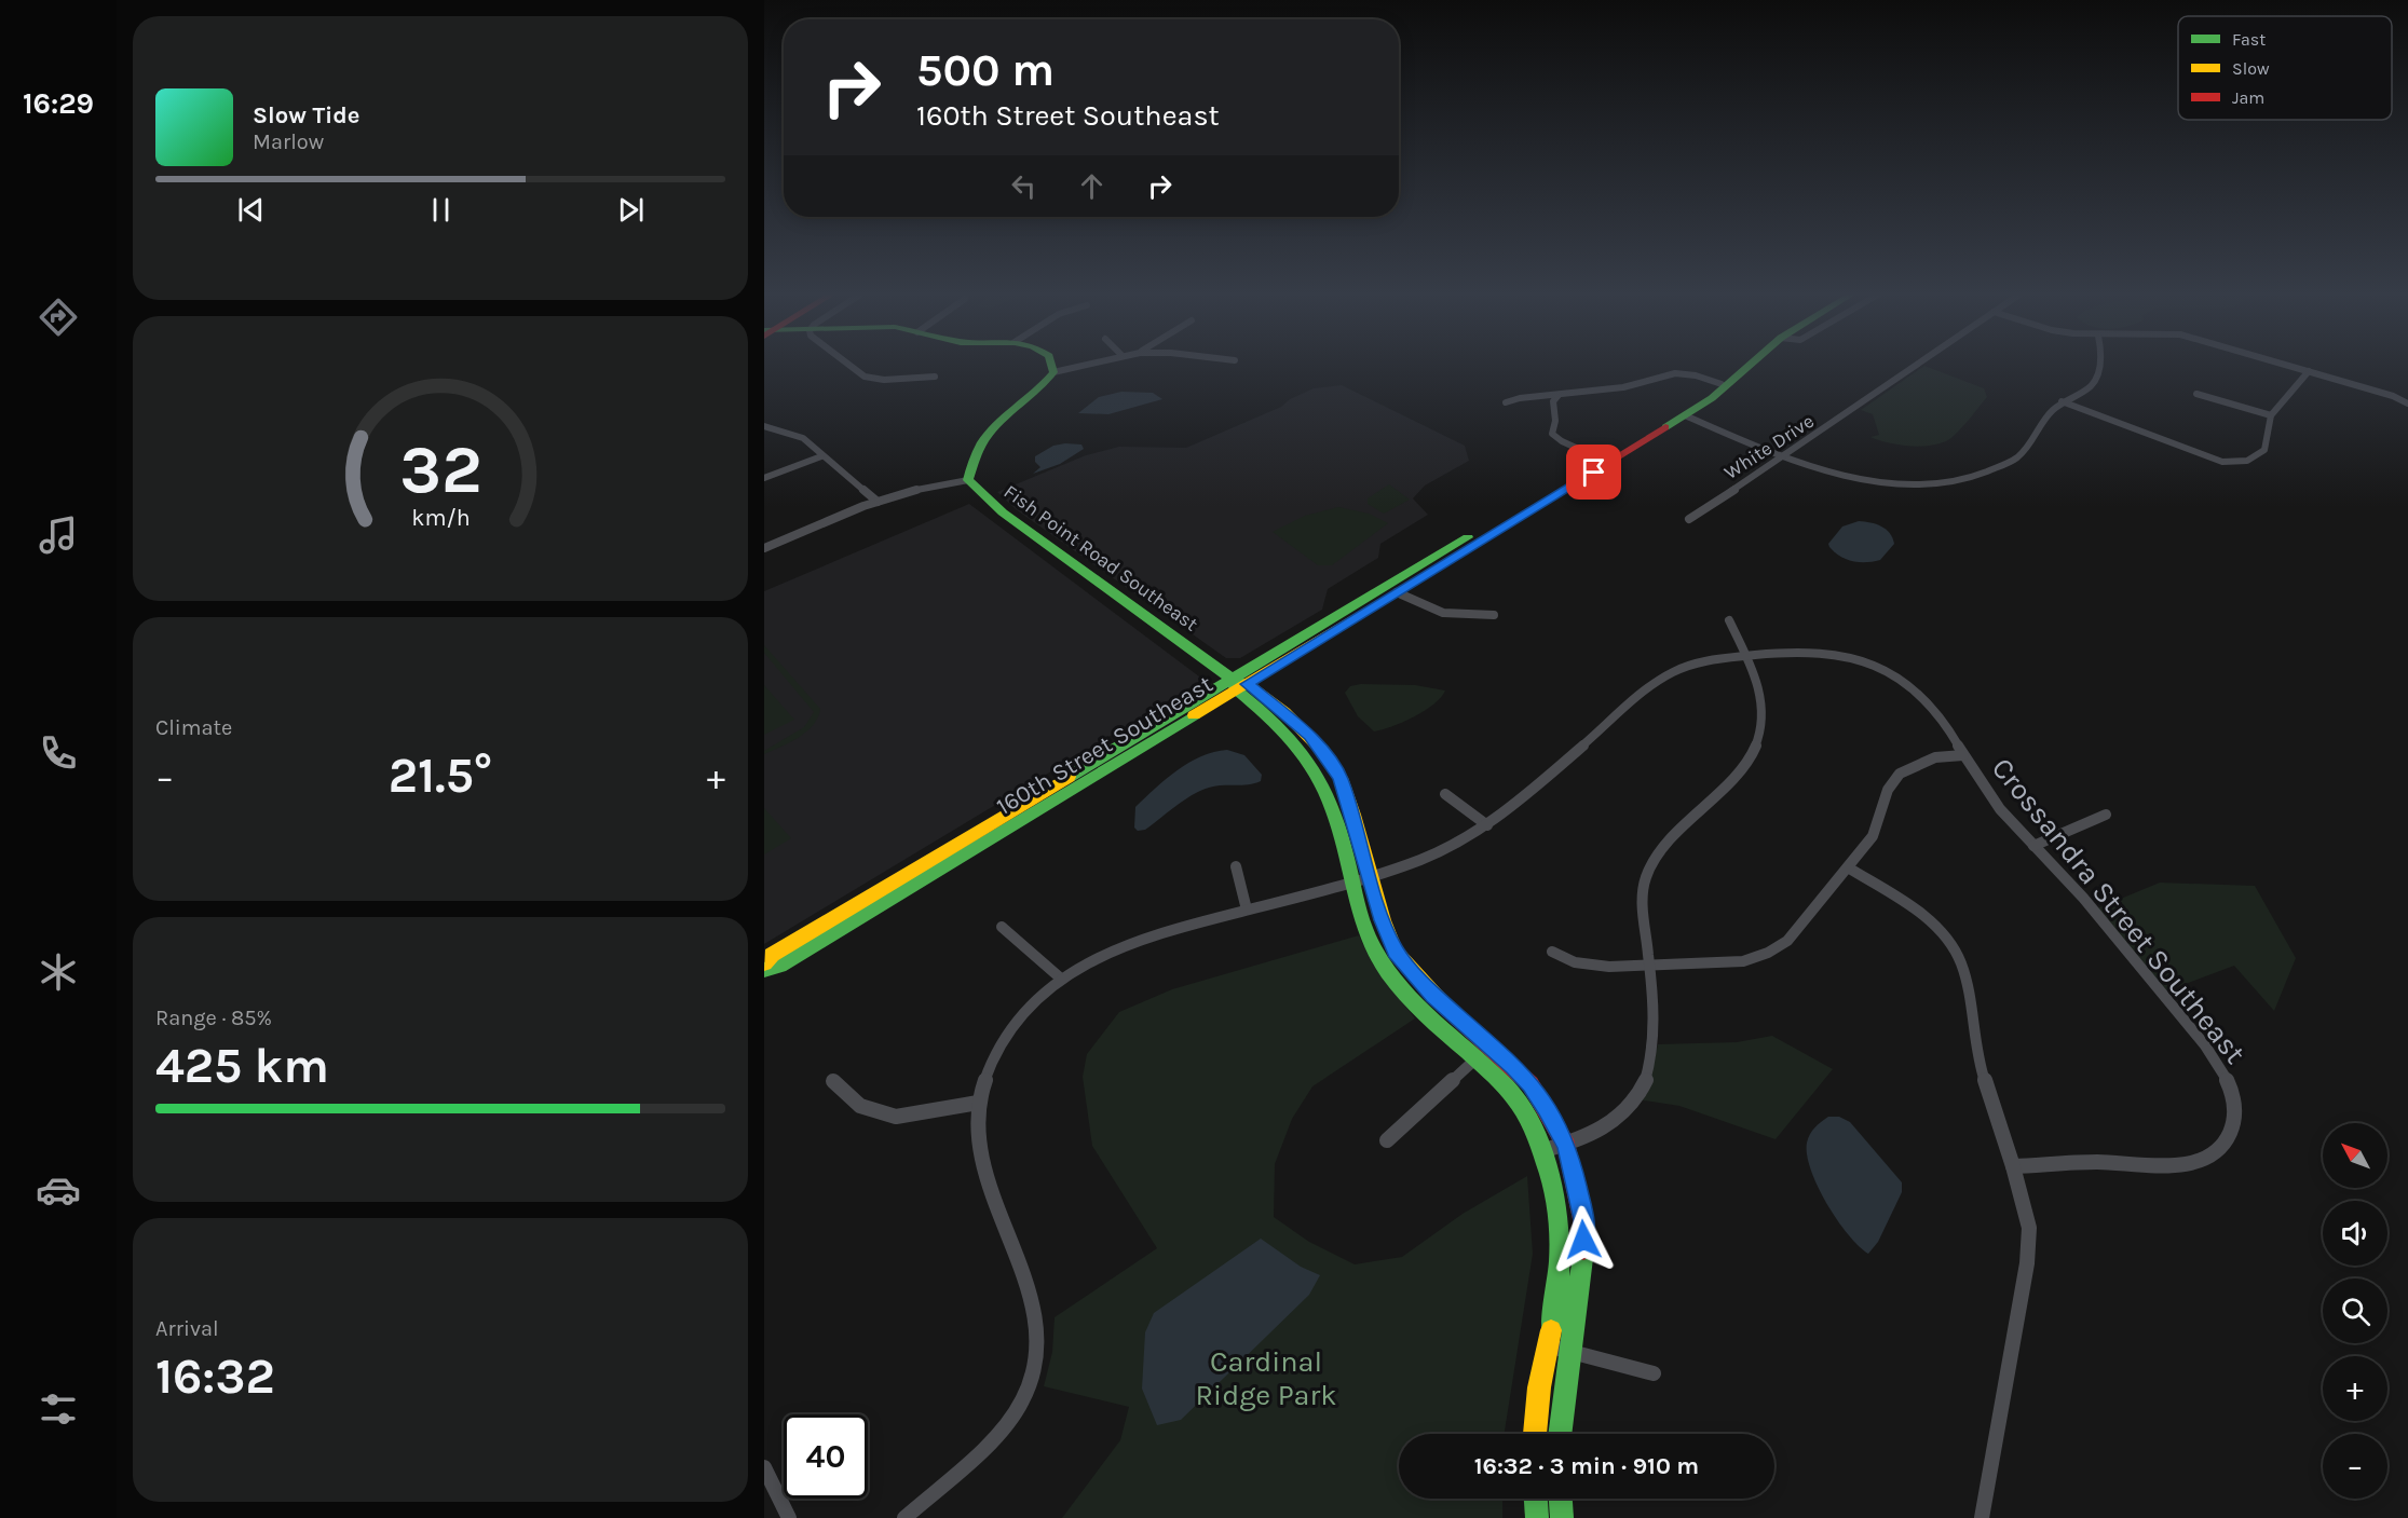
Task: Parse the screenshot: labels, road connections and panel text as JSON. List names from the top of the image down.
{
  "streets": {
    "street": [
      "White Drive",
      "Fish Point Road Southeast",
      "160th Street Southeast",
      "Crossandra Street Southeast"
    ]
  },
  "crossings": [
    ["Fish Point Road Southeast", "160th Street Southeast"]
  ],
  "parks": ["Cardinal Ridge Park"],
  "legend": ["Fast", "Slow", "Jam"],
  "north": "top left",
  "page": {
    "tabs": "16:29",
    "turn": ["500 m", "160th Street Southeast"],
    "song": ["Slow Tide", "Marlow"],
    "tile": [
      "Climate",
      ["Range · 85%", "425 km"],
      ["Arrival", "16:32"]
    ],
    "heat": ["−", "21.5°", "+"],
    "map_buttons": ["+", "−"],
    "limit": "40",
    "trip": "16:32 · 3 min · 910 m",
    "gauge": ["32", "km/h"]
  }
}
